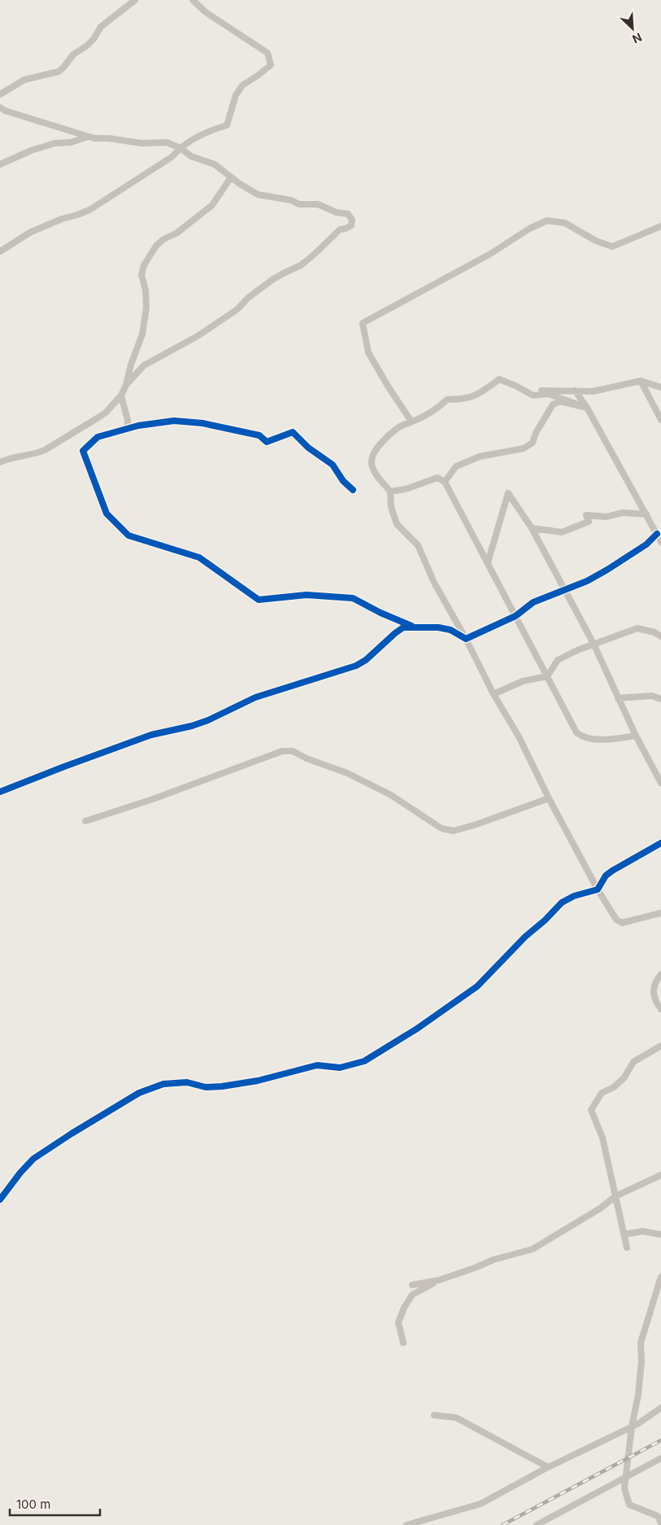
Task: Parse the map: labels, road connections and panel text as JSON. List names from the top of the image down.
{
  "scale_bar": "100 m",
  "north": "bottom right"
}
